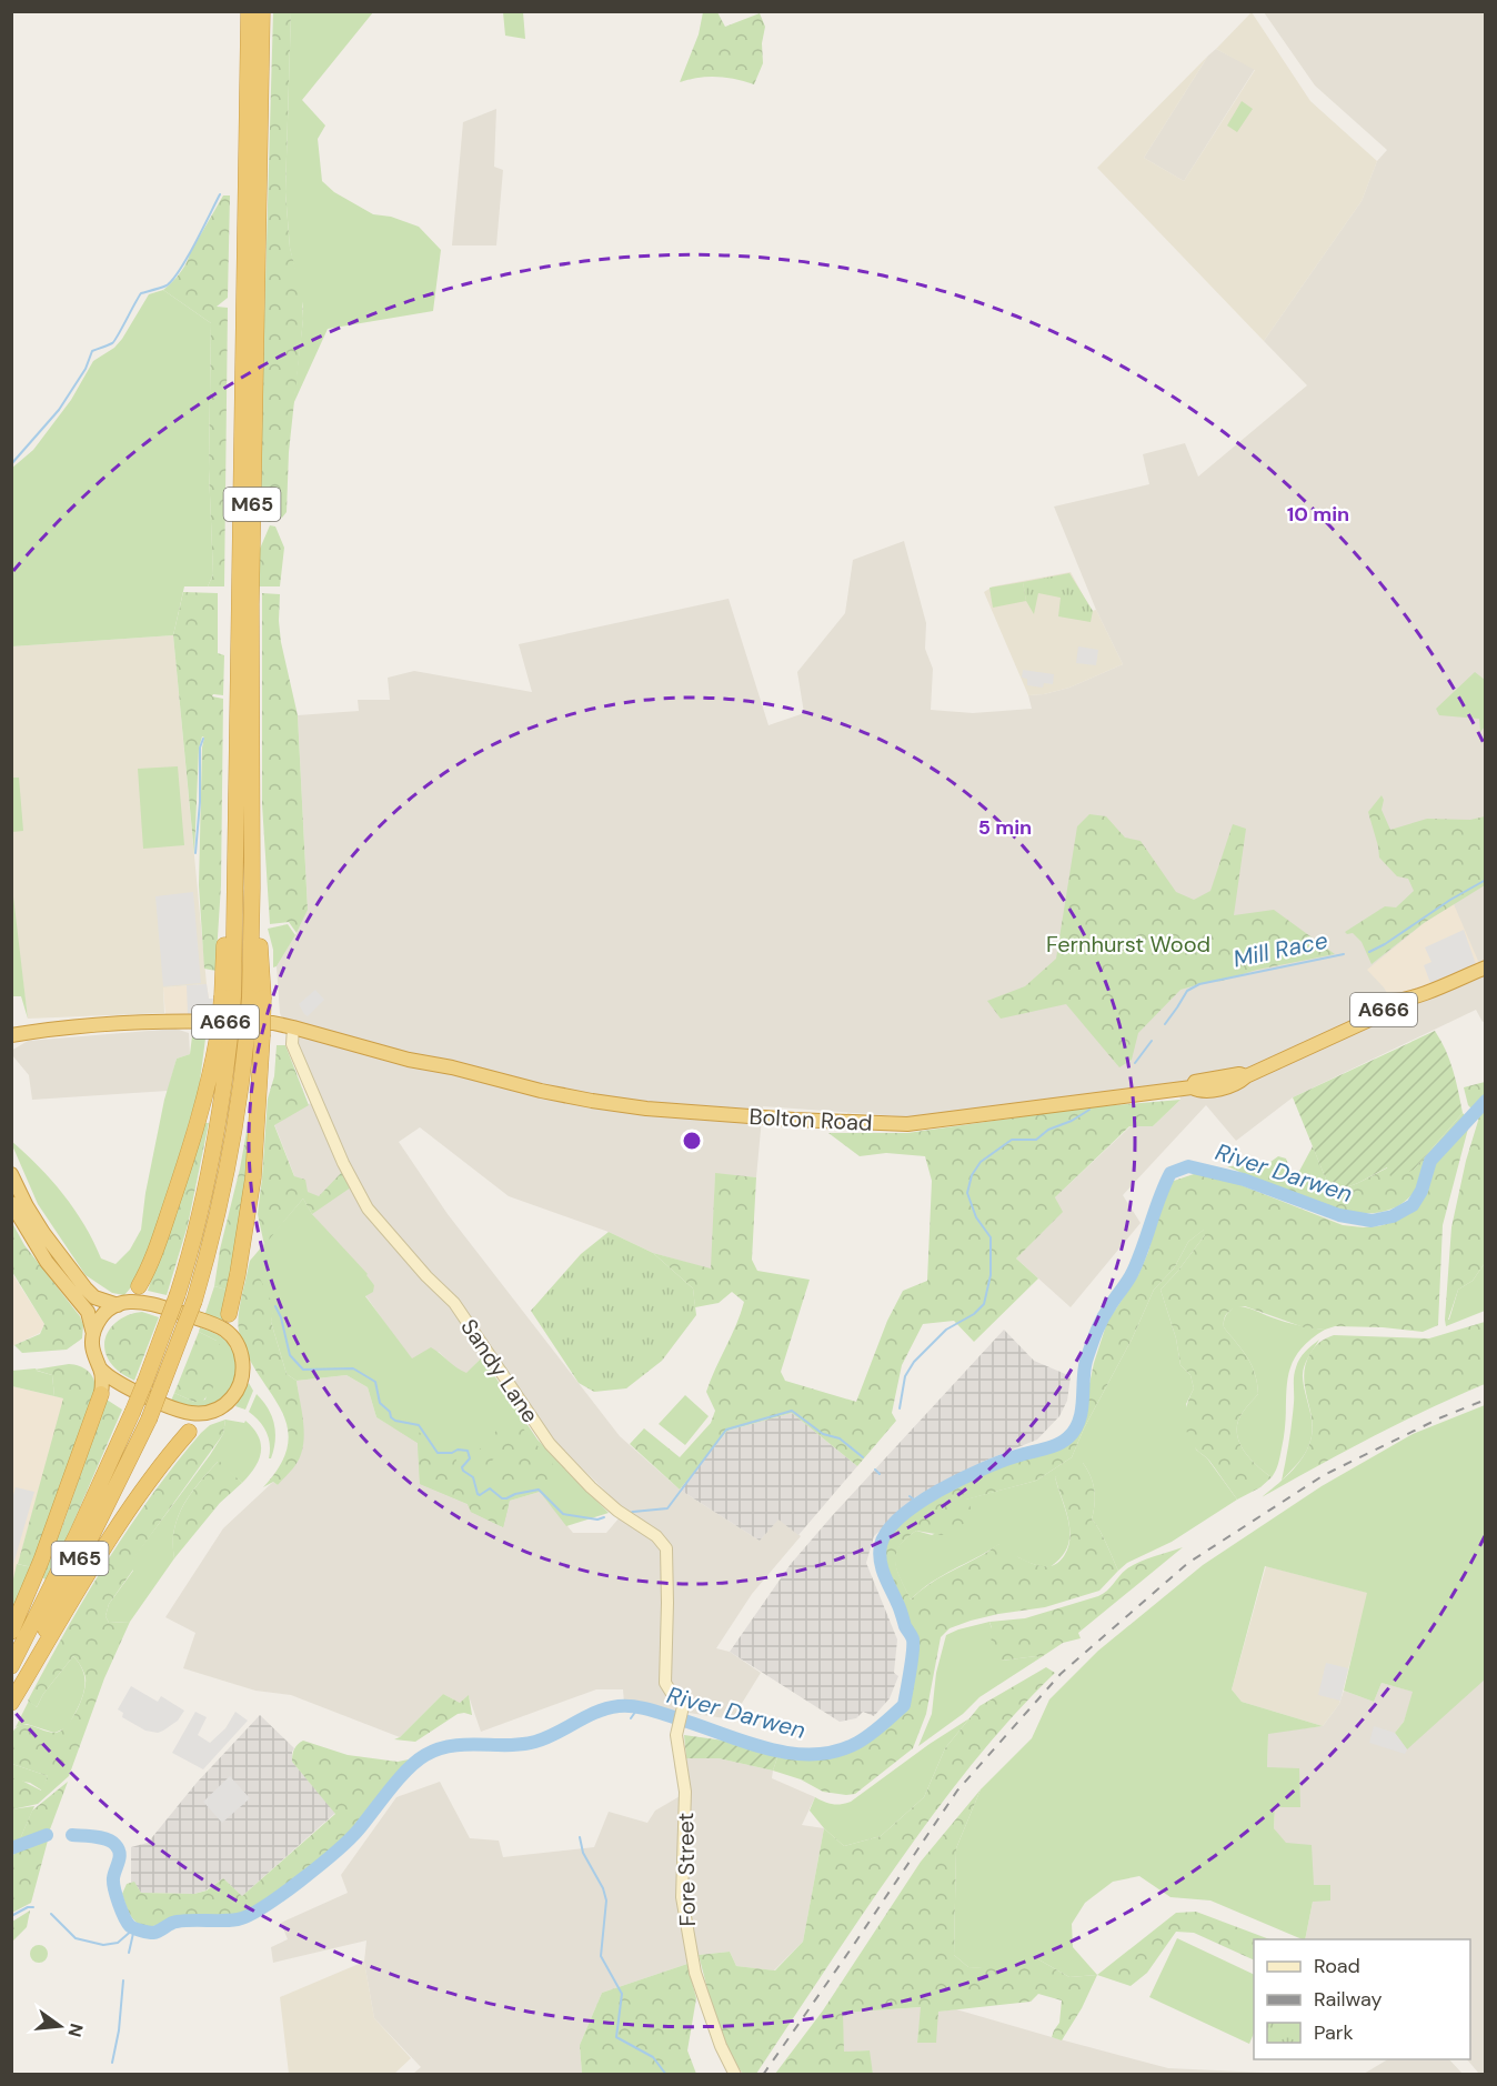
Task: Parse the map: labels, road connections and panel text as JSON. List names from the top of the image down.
{
  "streets": {
    "highway": ["M65", "A666", "Bolton Road"],
    "main road": ["Sandy Lane", "Fore Street"]
  },
  "crossings": [
    ["A666", "Bolton Road"],
    ["A666", "Sandy Lane"],
    ["Bolton Road", "Sandy Lane"],
    ["Sandy Lane", "Fore Street"]
  ],
  "water": ["Mill Race", "River Darwen"],
  "parks": ["Fernhurst Wood"],
  "legend": ["Road", "Railway", "Park"],
  "north": "right",
  "rings": ["10 min", "5 min"]
}
